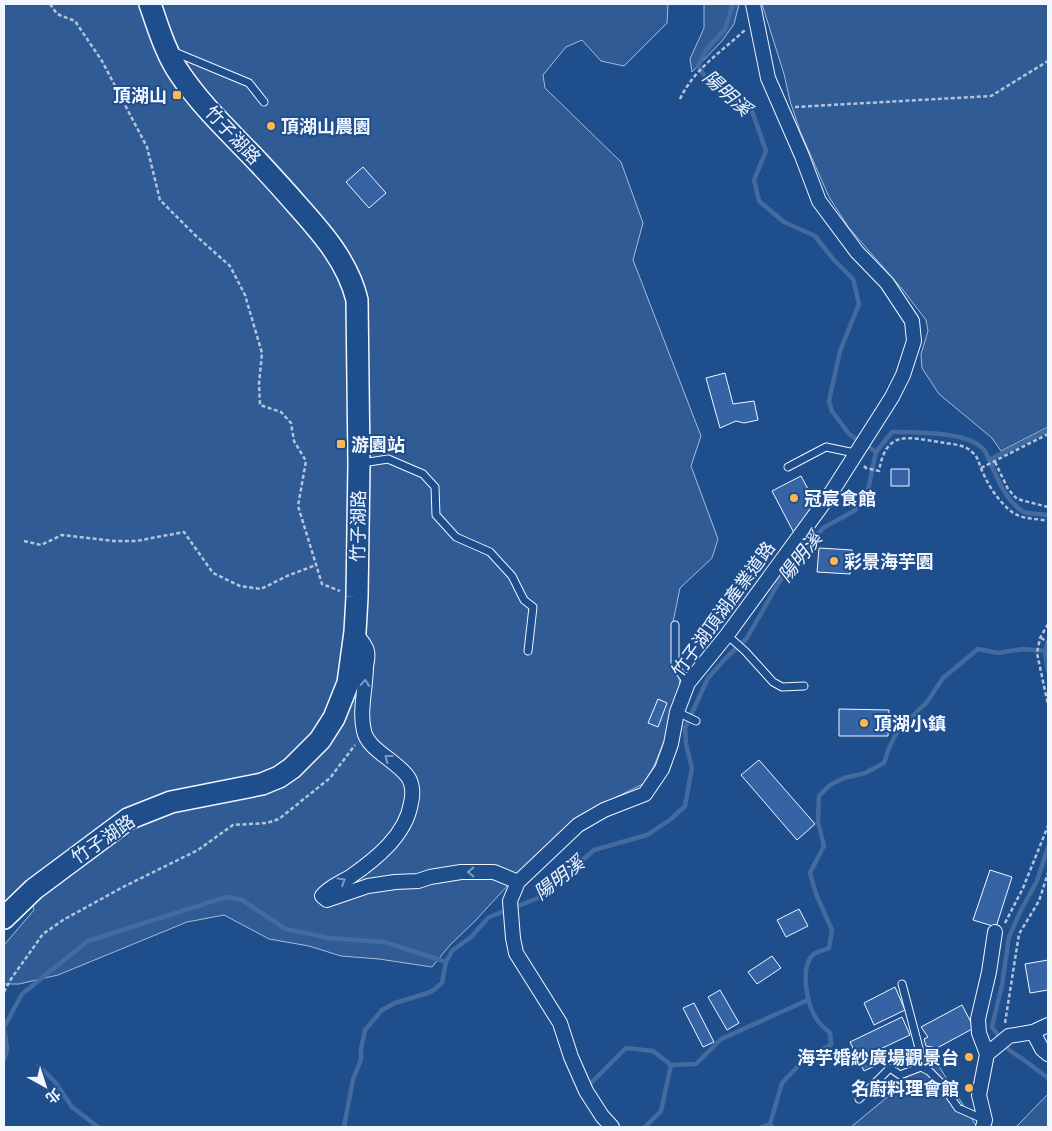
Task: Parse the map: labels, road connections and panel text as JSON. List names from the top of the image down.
{
  "streets": {
    "main road": ["竹子湖路"],
    "street": ["竹子湖頂湖產業道路"]
  },
  "water": ["陽明溪"],
  "places": {
    "transit": ["頂湖山", "游園站"],
    "other": [
      "頂湖山農園",
      "冠宸食館",
      "彩景海芋園",
      "頂湖小鎮",
      "海芋婚紗廣場觀景台",
      "名廚料理會館"
    ]
  },
  "north": "bottom right"
}
